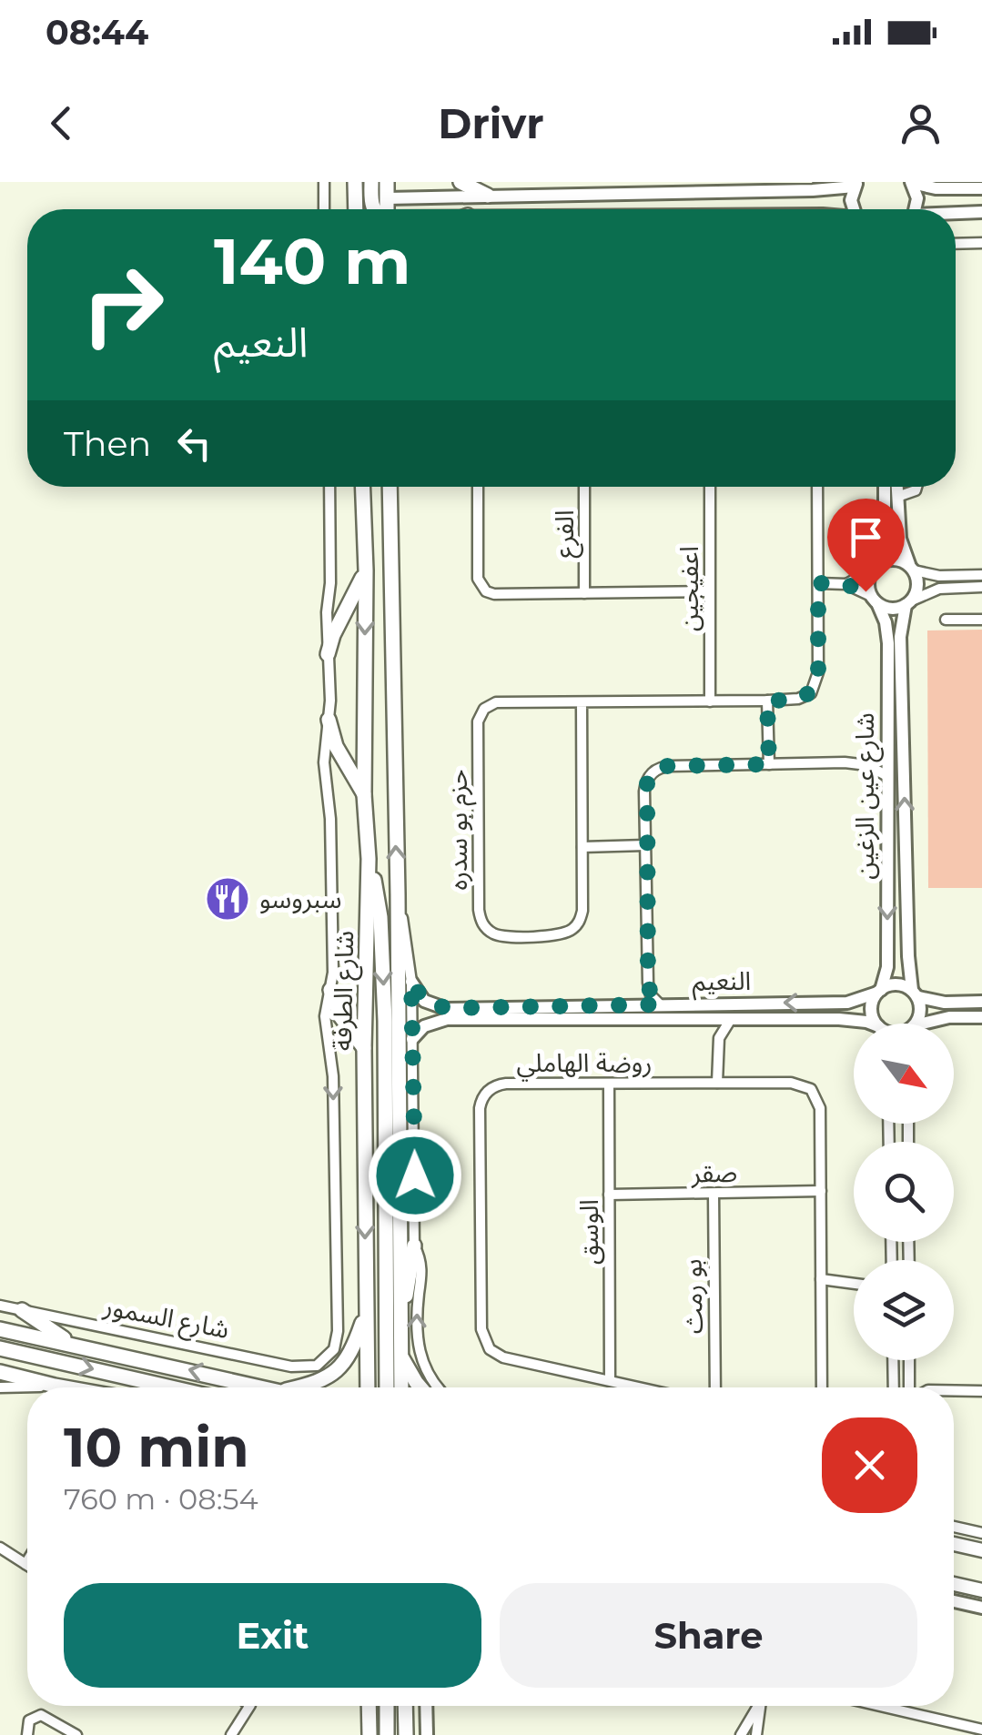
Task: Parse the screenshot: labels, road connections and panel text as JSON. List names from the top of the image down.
{
  "streets": {
    "main road": ["شارع الطرفة", "شارع السمور"],
    "street": [
      "الفرع",
      "اعفيجين",
      "شارع عين الزغين",
      "حزم بو سدره",
      "النعيم",
      "روضة الهاملي",
      "صقر",
      "الوسق",
      "بو رمث"
    ]
  },
  "crossings": [
    ["اعفيجين", "حزم بو سدره"],
    ["شارع عين الزغين", "النعيم"],
    ["شارع الطرفة", "شارع السمور"],
    ["روضة الهاملي", "صقر"],
    ["روضة الهاملي", "الوسق"],
    ["صقر", "الوسق"],
    ["صقر", "بو رمث"]
  ],
  "places": {
    "restaurant": ["سبروسو"]
  },
  "north": "bottom right",
  "page": {
    "status": "08:44",
    "header": "Drivr",
    "turn": ["140 m", "النعيم"],
    "then": "Then",
    "heading": ["10 min", "760 m · 08:54"],
    "buttons": ["Exit", "Share"]
  }
}
